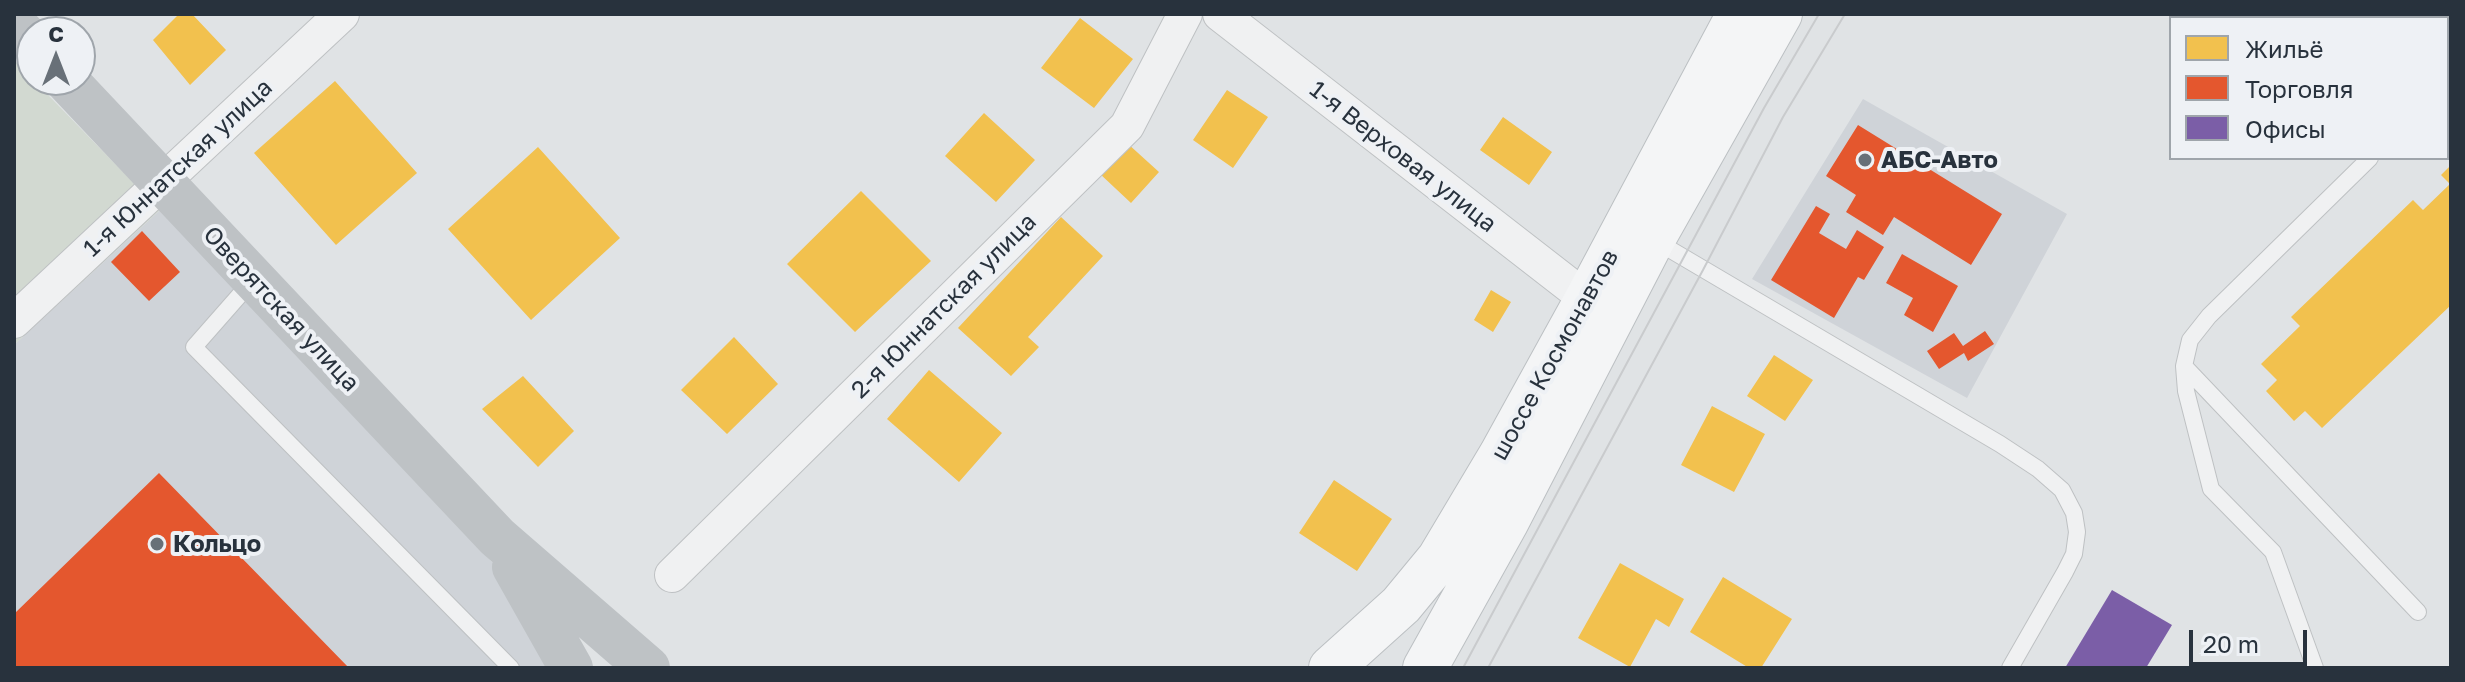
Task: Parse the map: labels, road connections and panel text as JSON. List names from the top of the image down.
{
  "streets": {
    "main road": ["Оверятская улица", "шоссе Космонавтов"],
    "street": ["1-я Верховая улица", "1-я Юннатская улица", "2-я Юннатская улица"]
  },
  "crossings": [
    ["1-я Верховая улица", "шоссе Космонавтов"],
    ["1-я Юннатская улица", "Оверятская улица"]
  ],
  "places": ["АБС-Авто", "Кольцо"],
  "legend": ["Жильё", "Торговля", "Офисы"],
  "scale_bar": "20 m",
  "north": "top"
}
